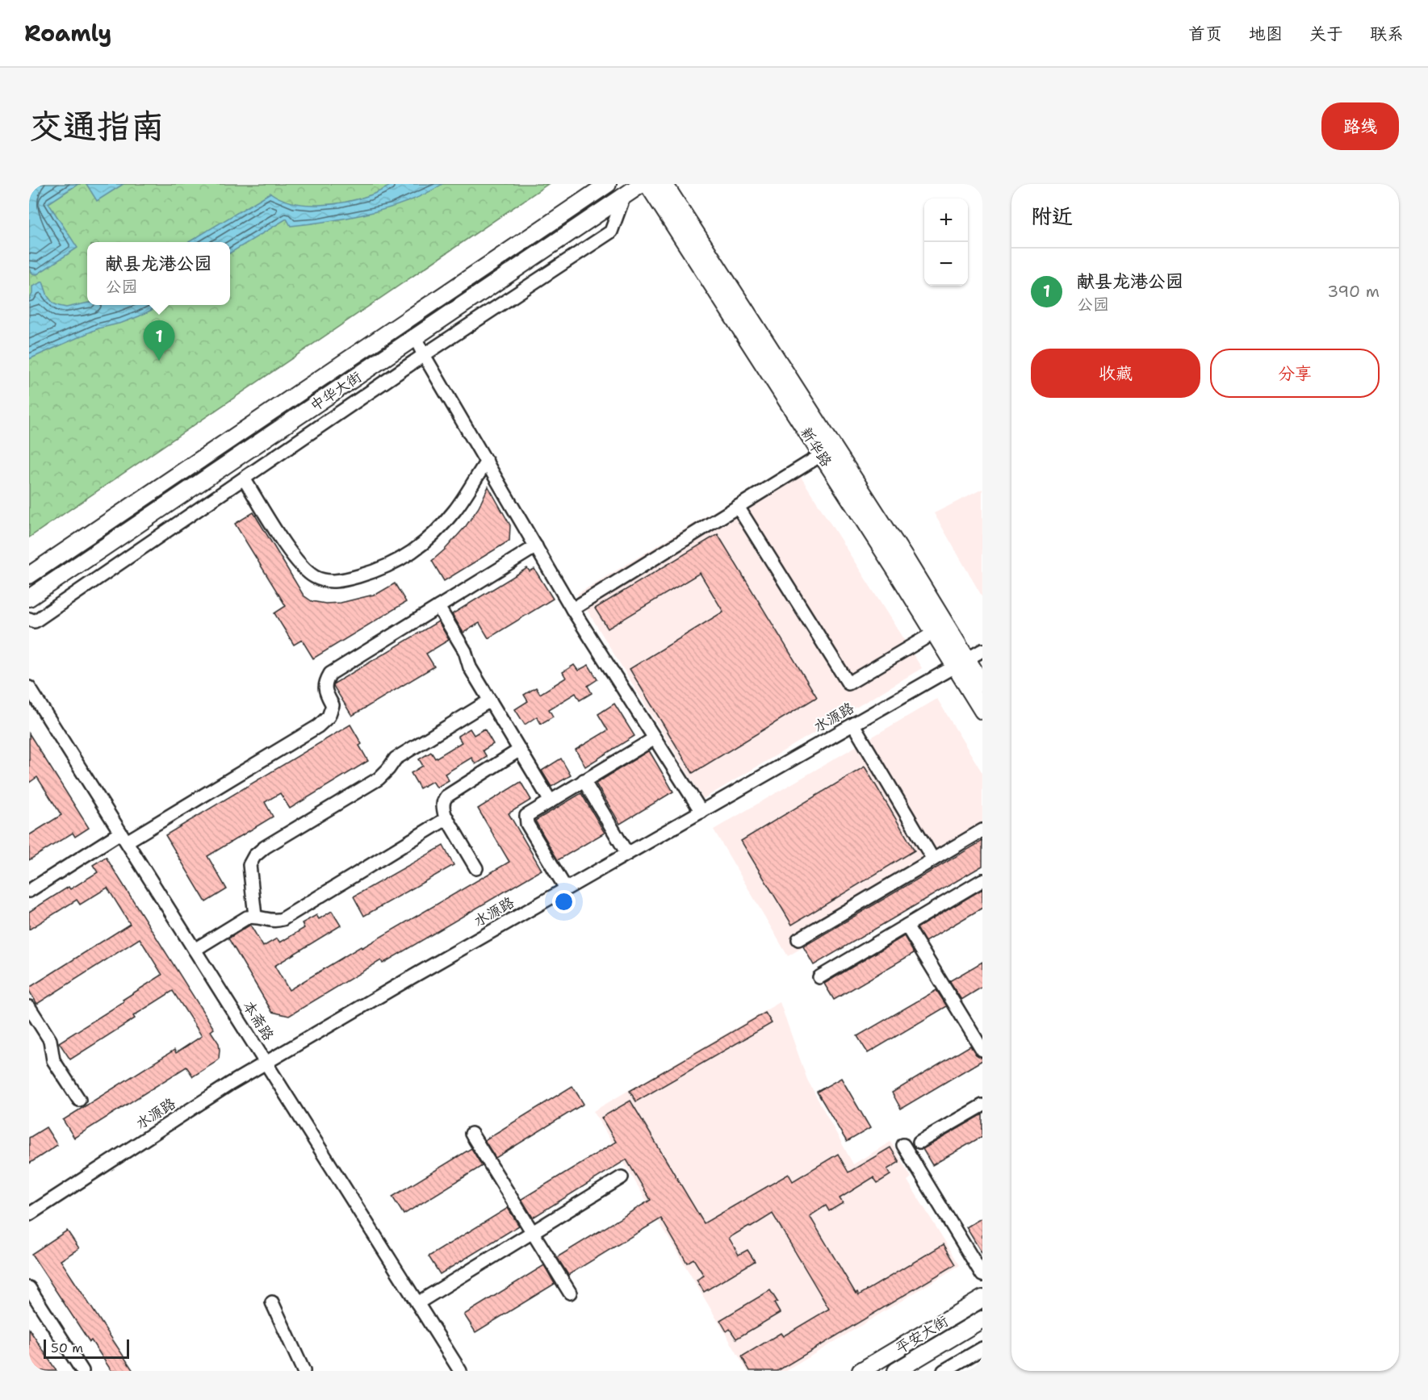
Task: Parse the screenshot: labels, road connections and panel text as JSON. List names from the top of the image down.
{
  "streets": {
    "main road": ["中华大街", "新华路", "平安大街"],
    "street": ["水源路", "本斋路"]
  },
  "crossings": [
    ["新华路", "水源路"],
    ["水源路", "本斋路"]
  ],
  "scale_bar": "50 m",
  "page": {
    "header": "Roamly",
    "nav": [
      "首页",
      "地图",
      "关于",
      "联系"
    ],
    "buttons": [
      "路线",
      ["收藏", "分享"]
    ],
    "title": "交通指南",
    "heading": "附近",
    "map_buttons": ["+", "−"],
    "popup": ["献县龙港公园", "公园"],
    "list": [
      {
        "mark": "1",
        "name": "献县龙港公园",
        "note": "公园",
        "value": "390 m"
      }
    ],
    "pins": "1",
    "scale": "50 m"
  }
}
